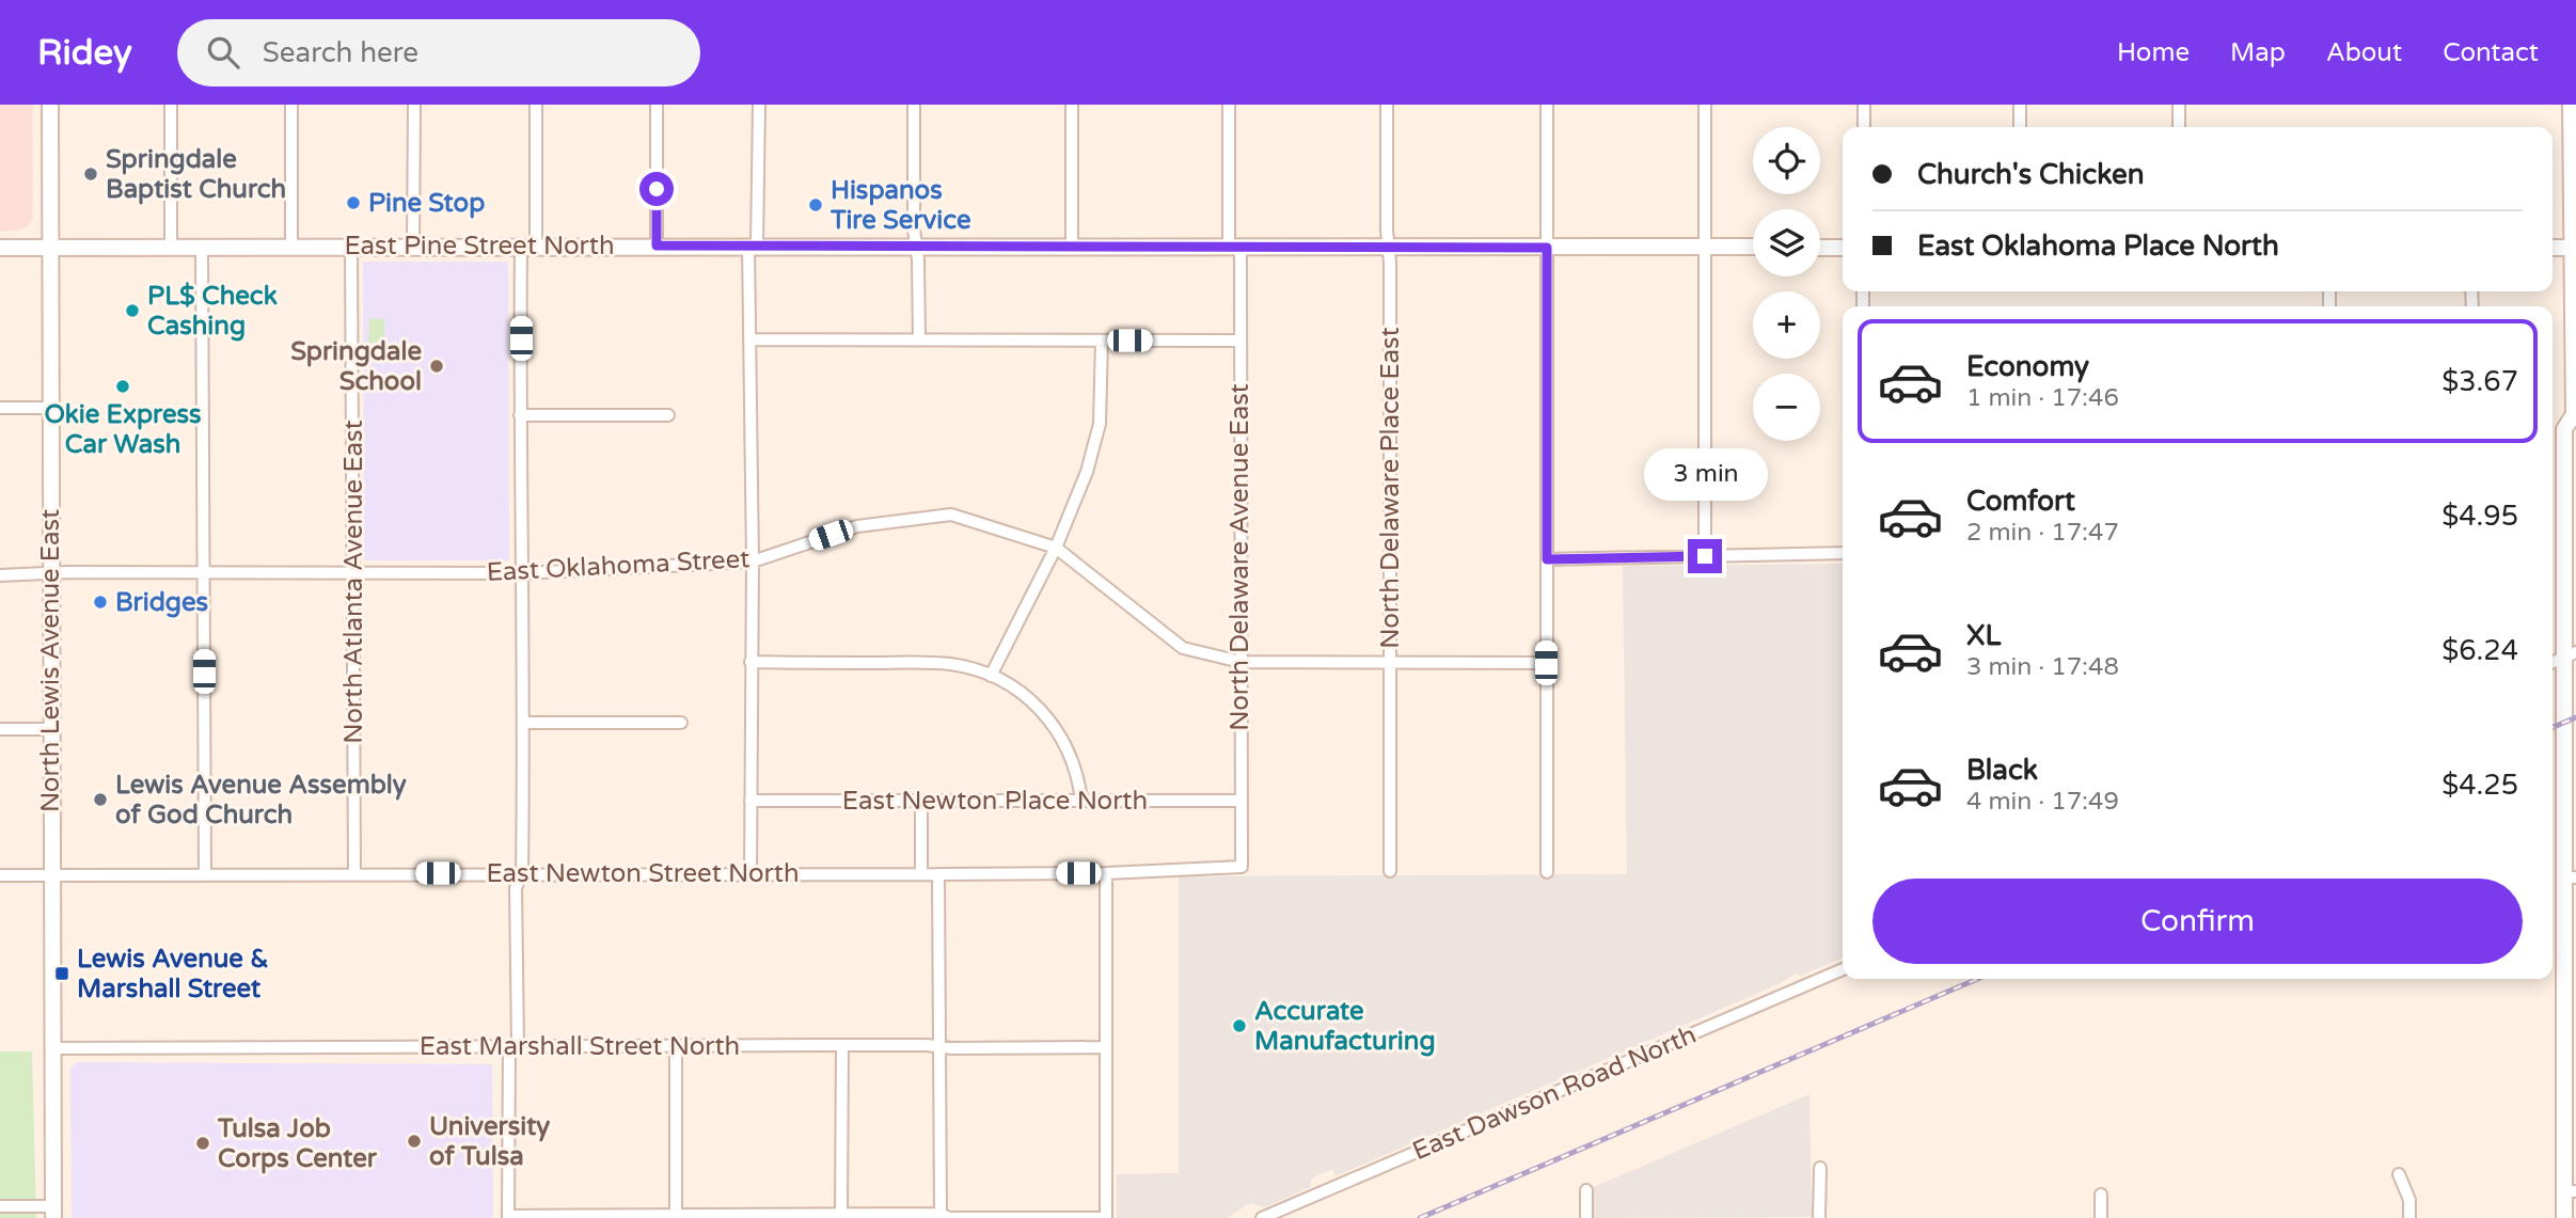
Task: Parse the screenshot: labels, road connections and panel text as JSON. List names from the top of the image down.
{
  "streets": {
    "main road": ["East Pine Street North", "North Lewis Avenue East"],
    "street": [
      "North Delaware Place East",
      "North Delaware Avenue East",
      "East Oklahoma Street",
      "North Atlanta Avenue East",
      "East Newton Place North",
      "East Newton Street North",
      "East Marshall Street North",
      "East Dawson Road North"
    ]
  },
  "crossings": [
    ["East Pine Street North", "North Delaware Place East"],
    ["East Pine Street North", "North Delaware Avenue East"],
    ["East Pine Street North", "North Atlanta Avenue East"],
    ["East Pine Street North", "North Lewis Avenue East"],
    ["North Delaware Place East", "East Oklahoma Street"],
    ["North Delaware Avenue East", "East Oklahoma Street"],
    ["North Delaware Avenue East", "East Newton Place North"],
    ["North Delaware Avenue East", "East Newton Street North"],
    ["East Oklahoma Street", "North Atlanta Avenue East"],
    ["East Oklahoma Street", "North Lewis Avenue East"],
    ["North Atlanta Avenue East", "East Newton Street North"],
    ["North Lewis Avenue East", "East Newton Street North"],
    ["North Lewis Avenue East", "East Marshall Street North"]
  ],
  "places": {
    "other": [
      "Springdale Baptist Church",
      "Pine Stop",
      "Hispanos Tire Service",
      "PL$ Check Cashing",
      "Springdale School",
      "Okie Express Car Wash",
      "Bridges",
      "Lewis Avenue Assembly of God Church",
      "Accurate Manufacturing",
      "University of Tulsa",
      "Tulsa Job Corps Center"
    ],
    "transit": ["Lewis Avenue & Marshall Street"]
  },
  "page": {
    "header": "Ridey",
    "search": "Search here",
    "nav": [
      "Home",
      "Map",
      "About",
      "Contact"
    ],
    "map_buttons": ["+", "−"],
    "banner": ["Church's Chicken", "East Oklahoma Place North"],
    "list": [
      {
        "name": "Economy",
        "note": "1 min · 17:46",
        "value": "$3.67"
      },
      {
        "name": "Comfort",
        "note": "2 min · 17:47",
        "value": "$4.95"
      },
      {
        "name": "XL",
        "note": "3 min · 17:48",
        "value": "$6.24"
      },
      {
        "name": "Black",
        "note": "4 min · 17:49",
        "value": "$4.25"
      }
    ],
    "bubble": "3 min",
    "buttons": "Confirm"
  }
}
